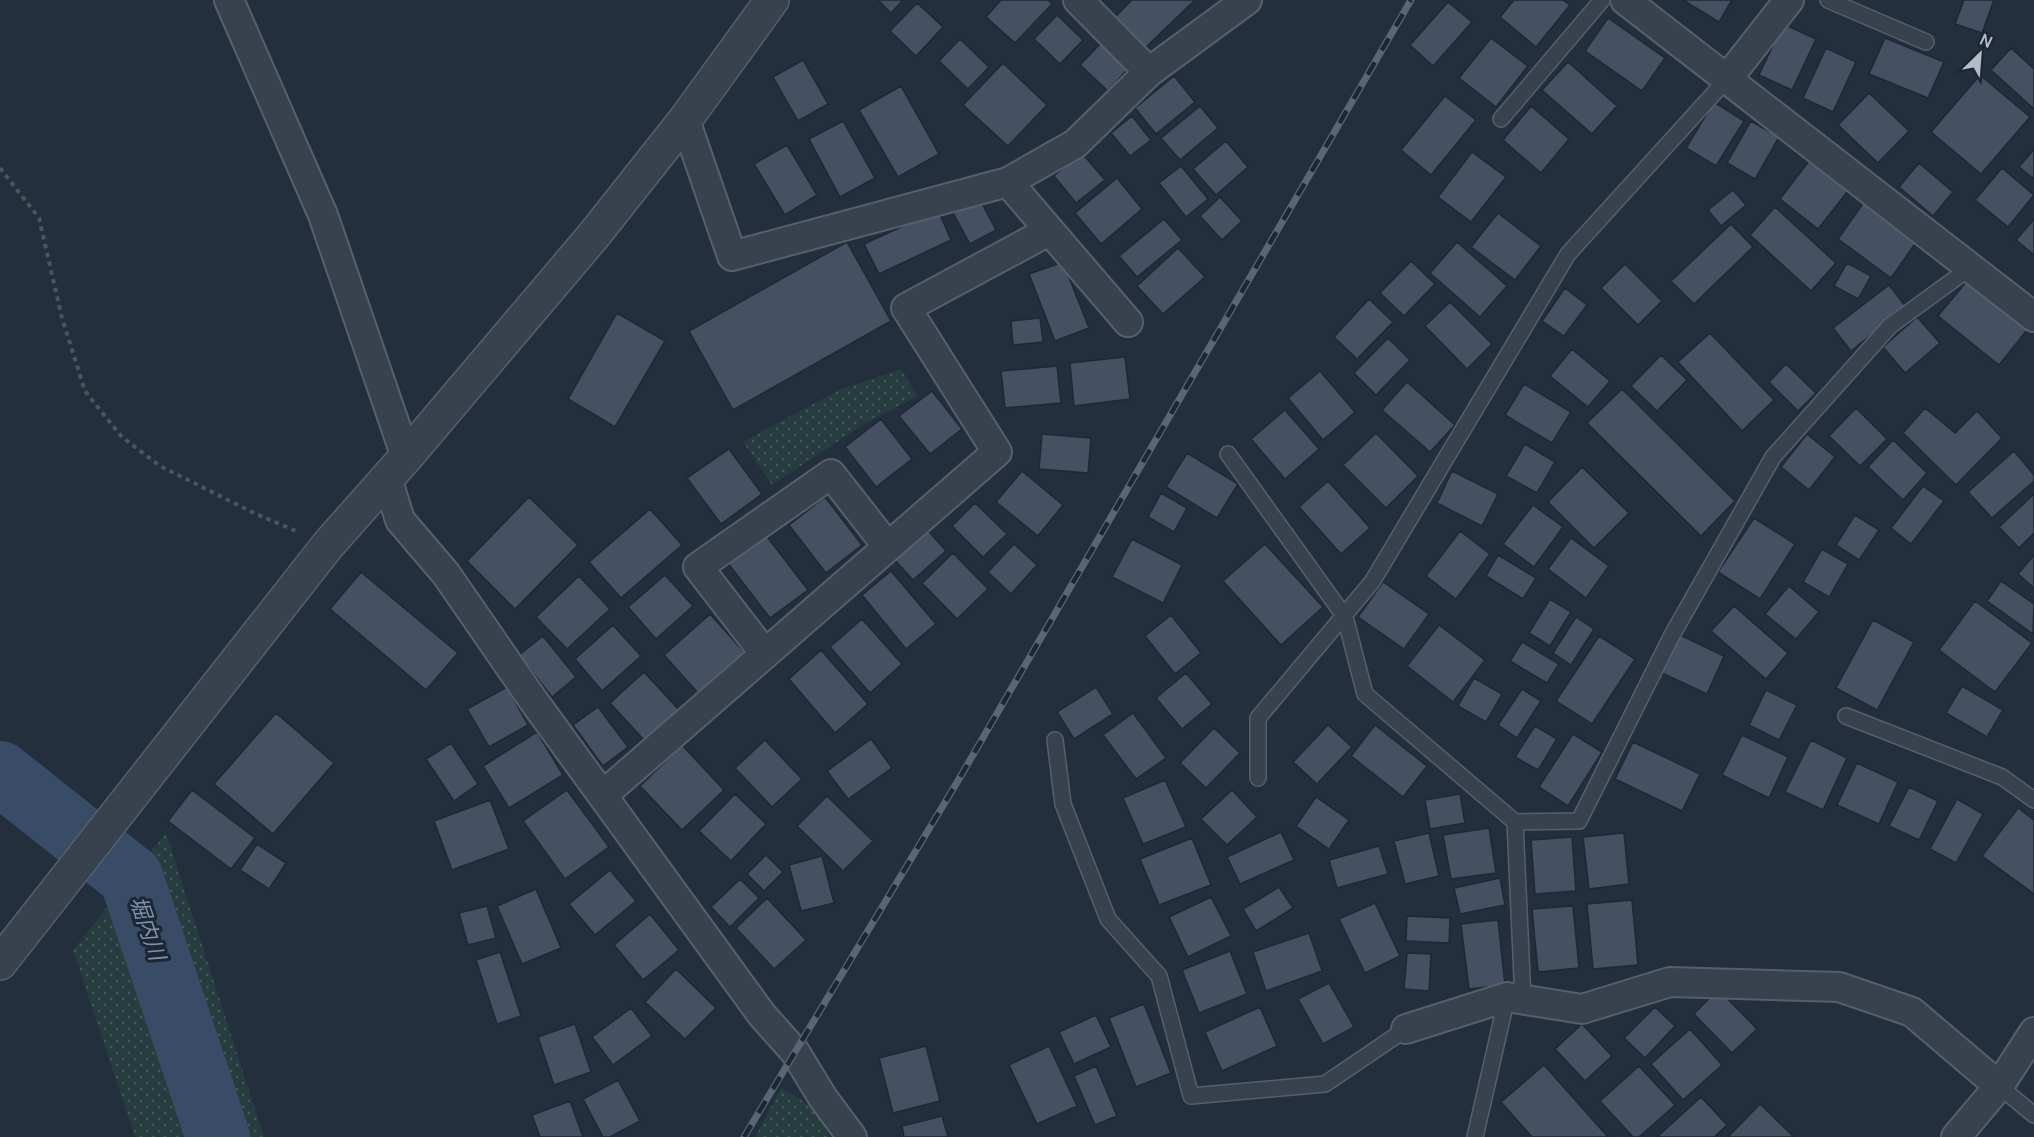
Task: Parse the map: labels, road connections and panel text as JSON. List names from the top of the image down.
{
  "water": ["堀内川"],
  "north": "top right"
}
